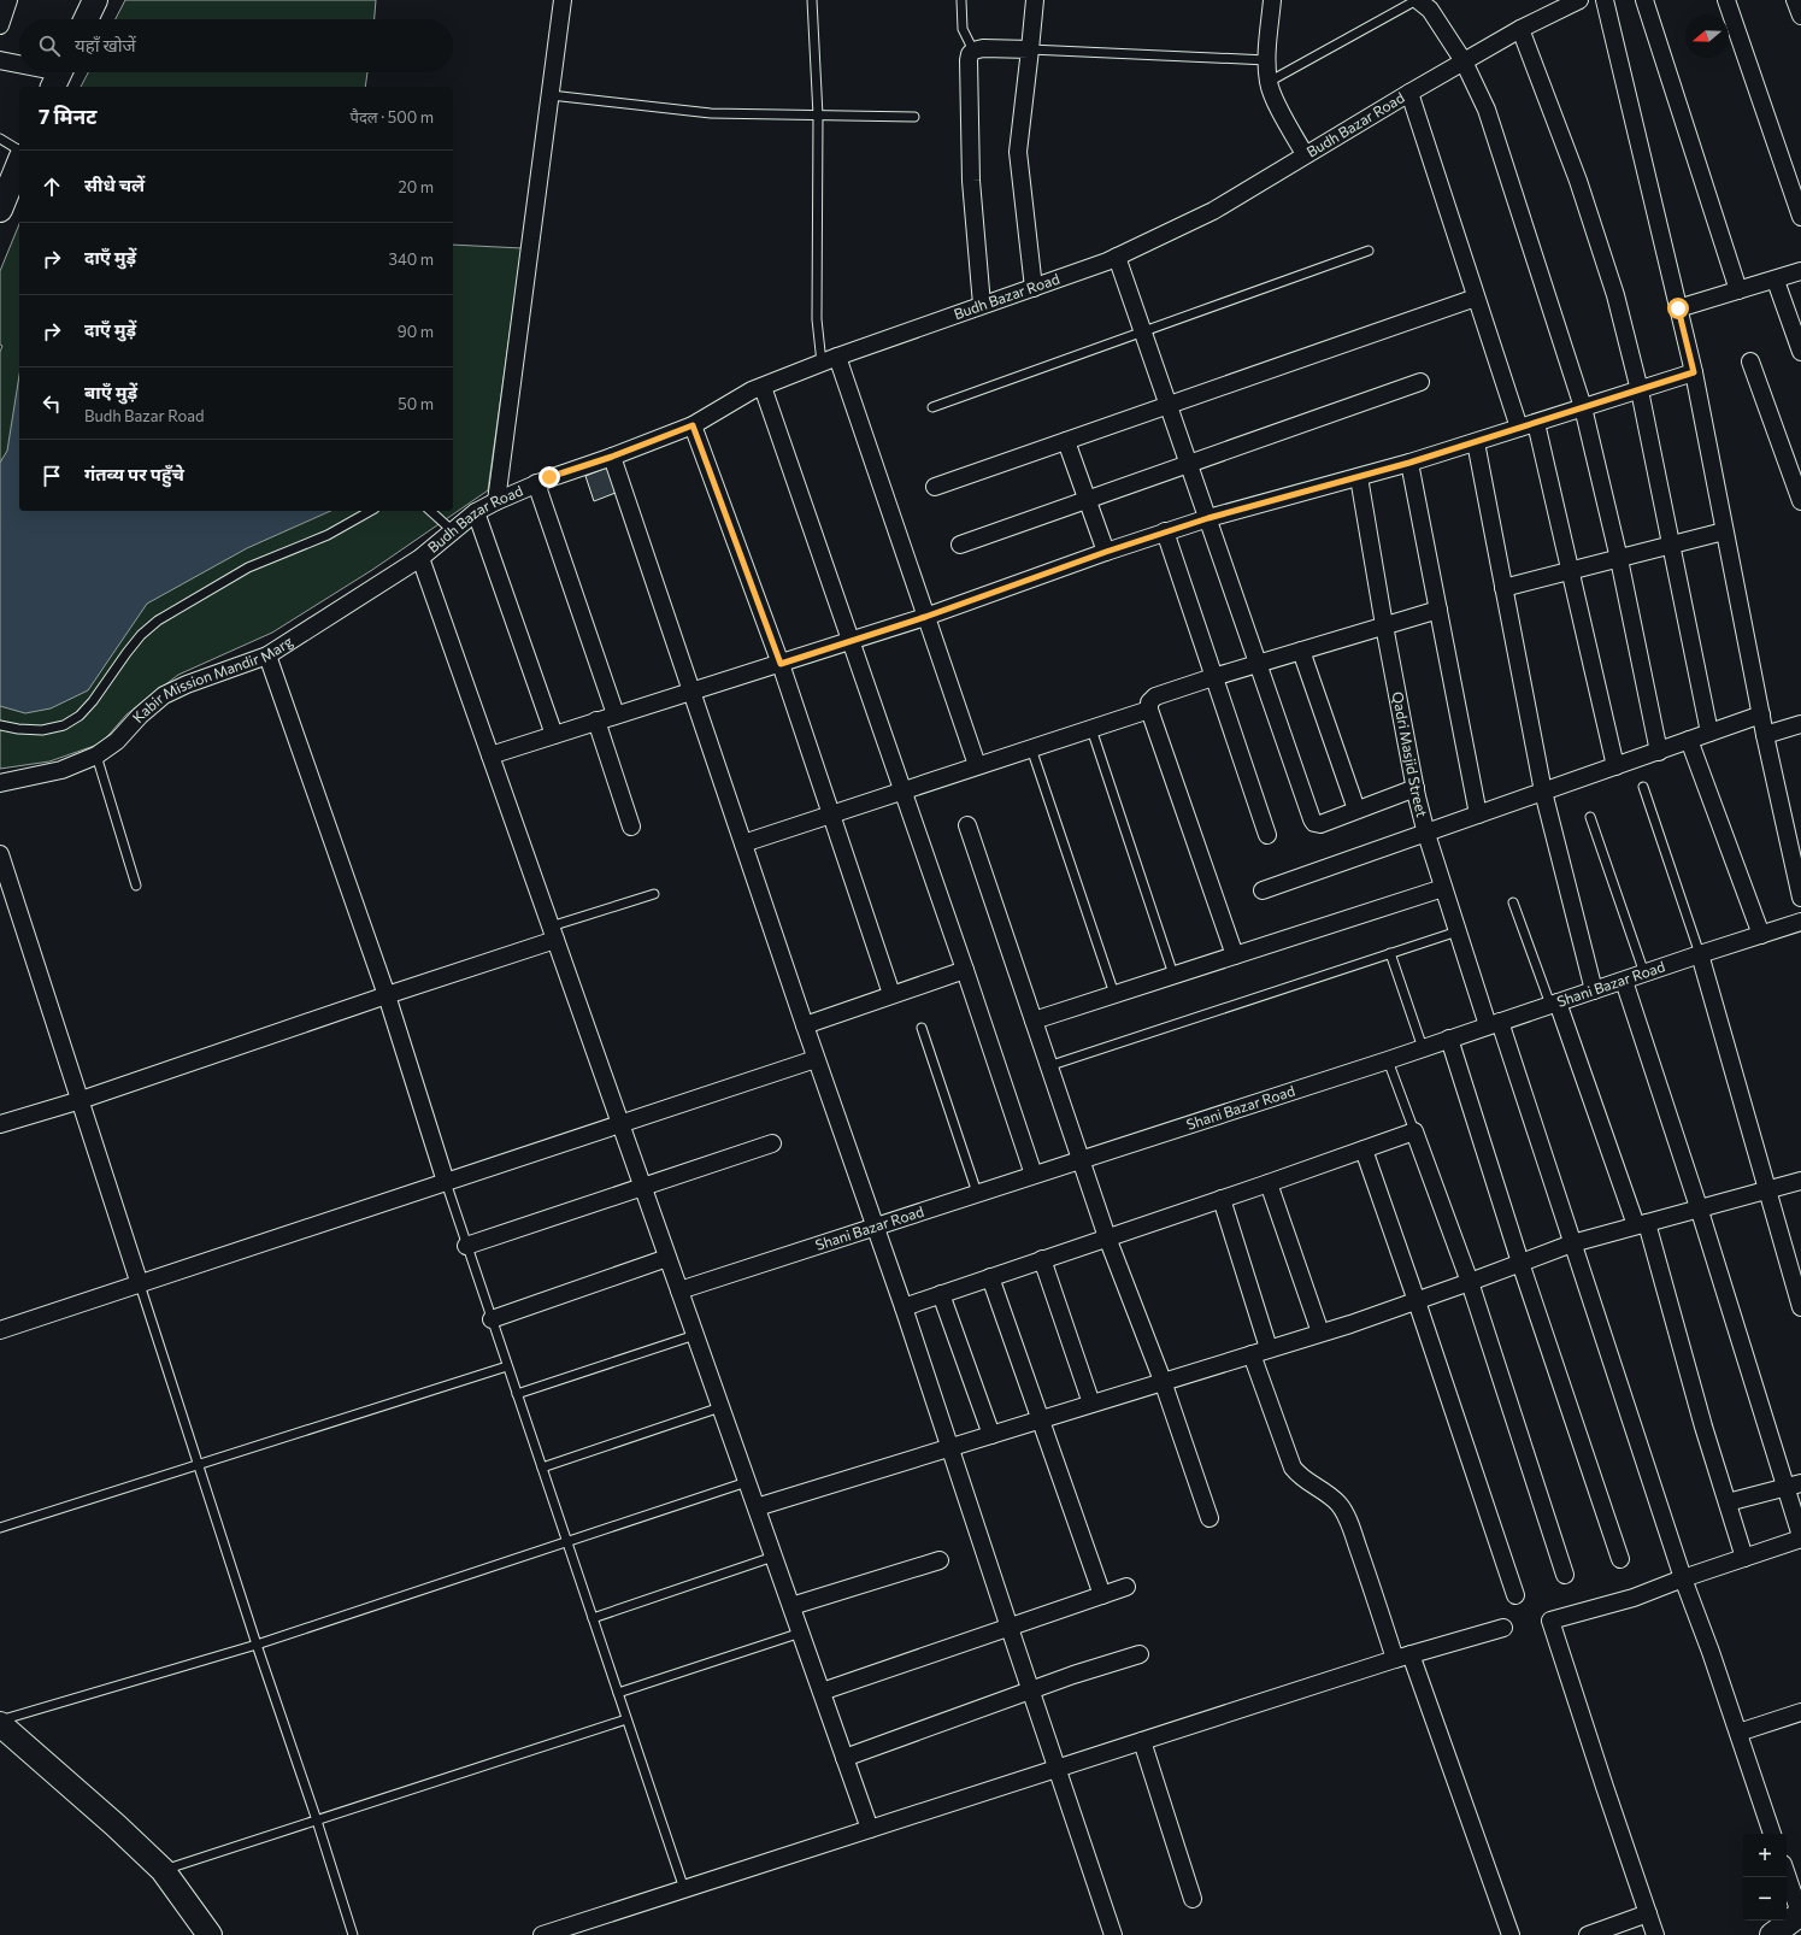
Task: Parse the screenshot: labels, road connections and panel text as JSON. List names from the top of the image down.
{
  "streets": {
    "street": [
      "Budh Bazar Road",
      "Kabir Mission Mandir Marg",
      "Qadri Masjid Street",
      "Shani Bazar Road"
    ]
  },
  "crossings": [
    ["Budh Bazar Road", "Kabir Mission Mandir Marg"],
    ["Qadri Masjid Street", "Shani Bazar Road"]
  ],
  "north": "left",
  "page": {
    "search": "यहाँ खोजें",
    "heading": ["7 मिनट", "पैदल · 500 m"],
    "list": [
      ["सीधे चलें", "20 m"],
      ["दाएँ मुड़ें", "340 m"],
      ["दाएँ मुड़ें", "90 m"],
      ["बाएँ मुड़ें", "Budh Bazar Road", "50 m"],
      "गंतव्य पर पहुँचे"
    ],
    "map_buttons": ["+", "−"]
  }
}
